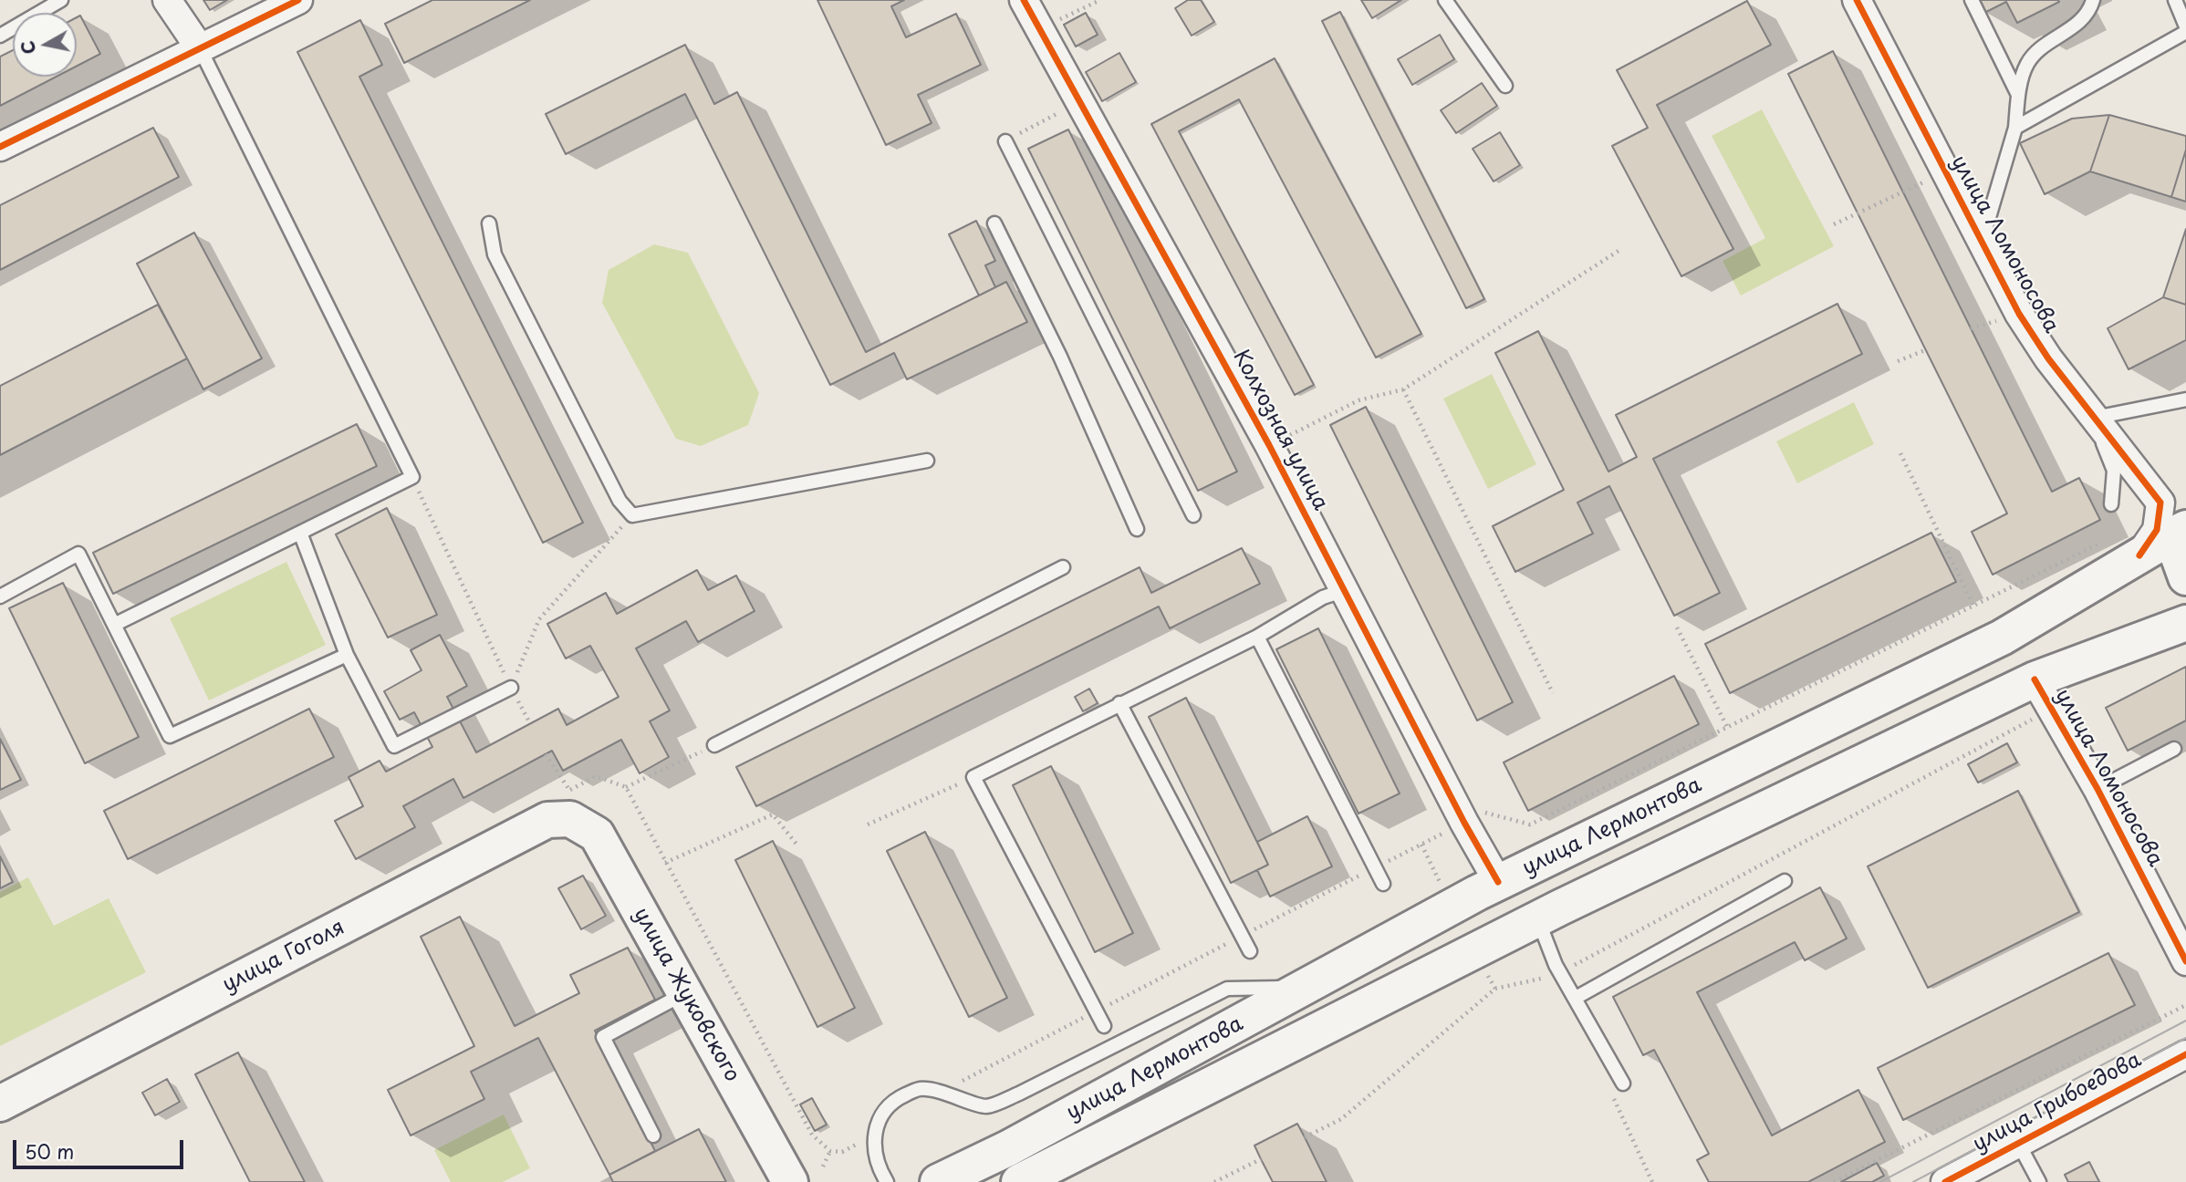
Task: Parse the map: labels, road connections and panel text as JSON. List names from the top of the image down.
{
  "streets": {
    "main road": ["улица Лермонтова", "улица Гоголя", "улица Жуковского"],
    "street": ["улица Ломоносова", "Колхозная улица", "улица Грибоедова"]
  },
  "crossings": [
    ["улица Ломоносова", "улица Лермонтова"],
    ["Колхозная улица", "улица Лермонтова"],
    ["улица Гоголя", "улица Жуковского"]
  ],
  "scale_bar": "50 m",
  "north": "left"
}
